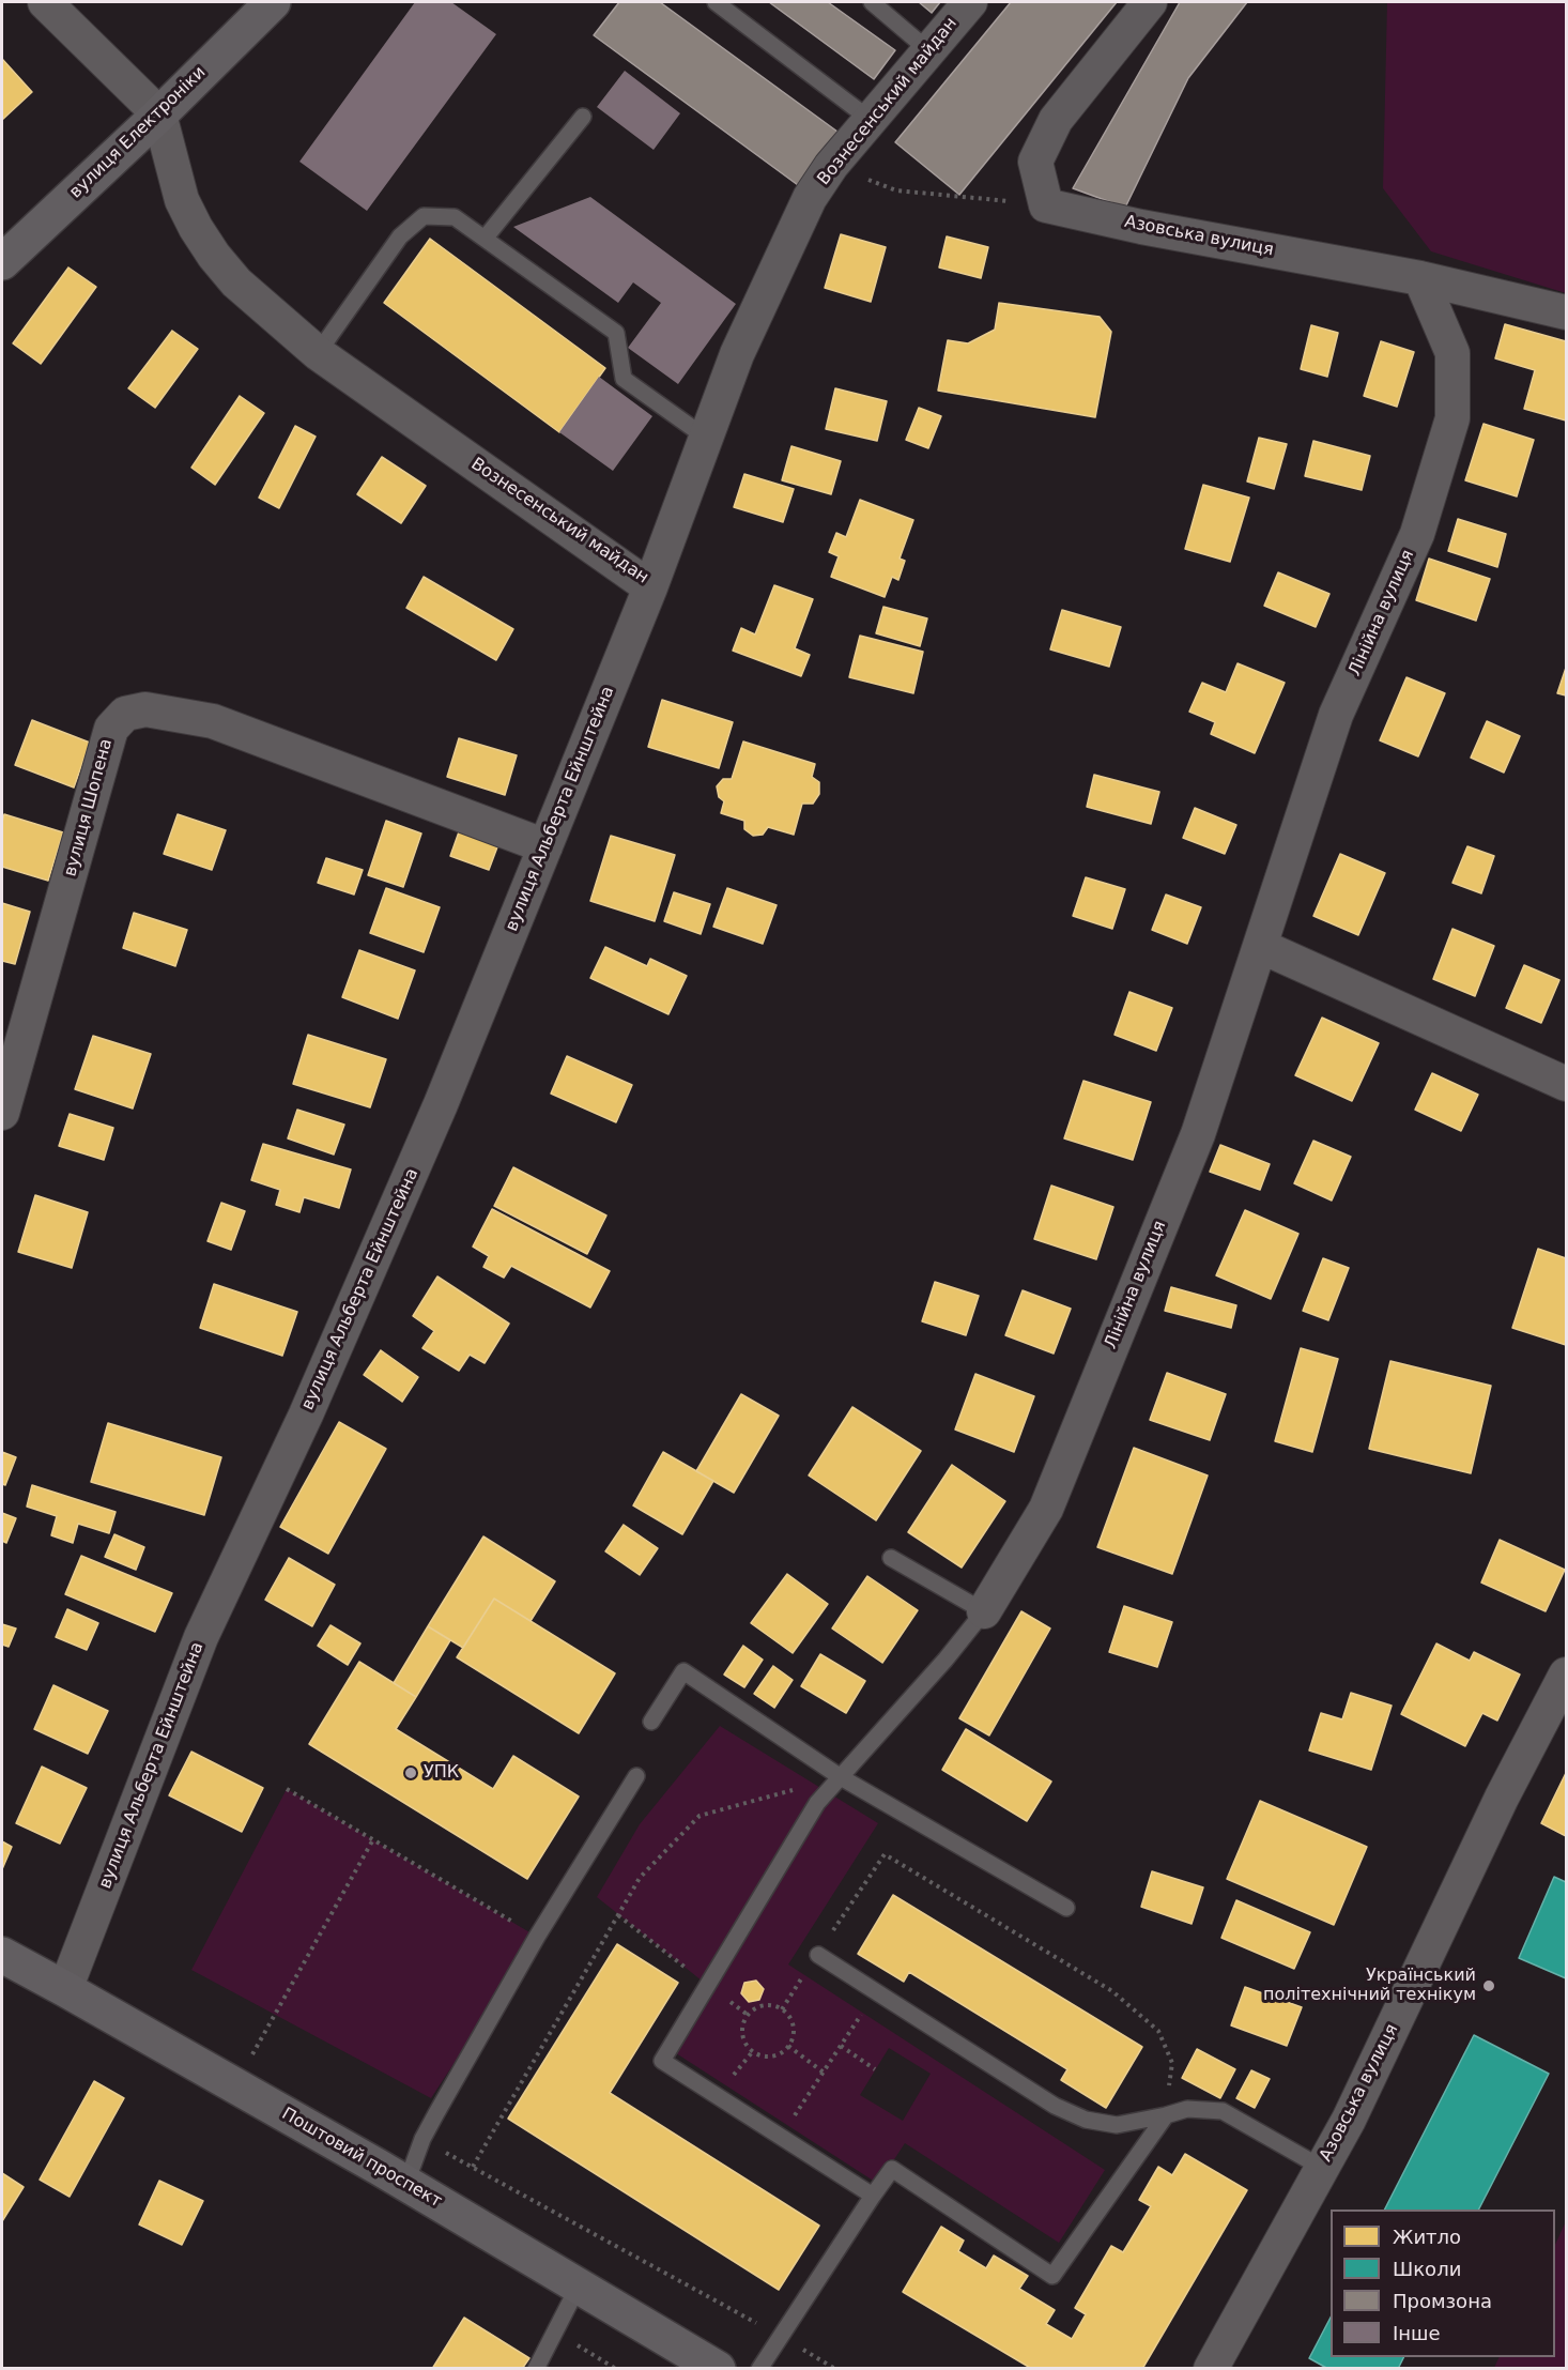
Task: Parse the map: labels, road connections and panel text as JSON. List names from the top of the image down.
{
  "streets": {
    "street": [
      "Вознесенський майдан",
      "вулиця Електроніки",
      "Азовська вулиця",
      "Лінійна вулиця",
      "вулиця Шопена",
      "вулиця Альберта Ейнштейна",
      "Поштовий проспект"
    ]
  },
  "crossings": [
    ["Вознесенський майдан", "вулиця Електроніки"],
    ["Вознесенський майдан", "вулиця Альберта Ейнштейна"],
    ["Азовська вулиця", "Лінійна вулиця"],
    ["вулиця Шопена", "вулиця Альберта Ейнштейна"],
    ["вулиця Альберта Ейнштейна", "Поштовий проспект"]
  ],
  "places": ["УПК", "Український політехнічний технікум"],
  "legend": [
    "Житло",
    "Школи",
    "Промзона",
    "Інше"
  ]
}
